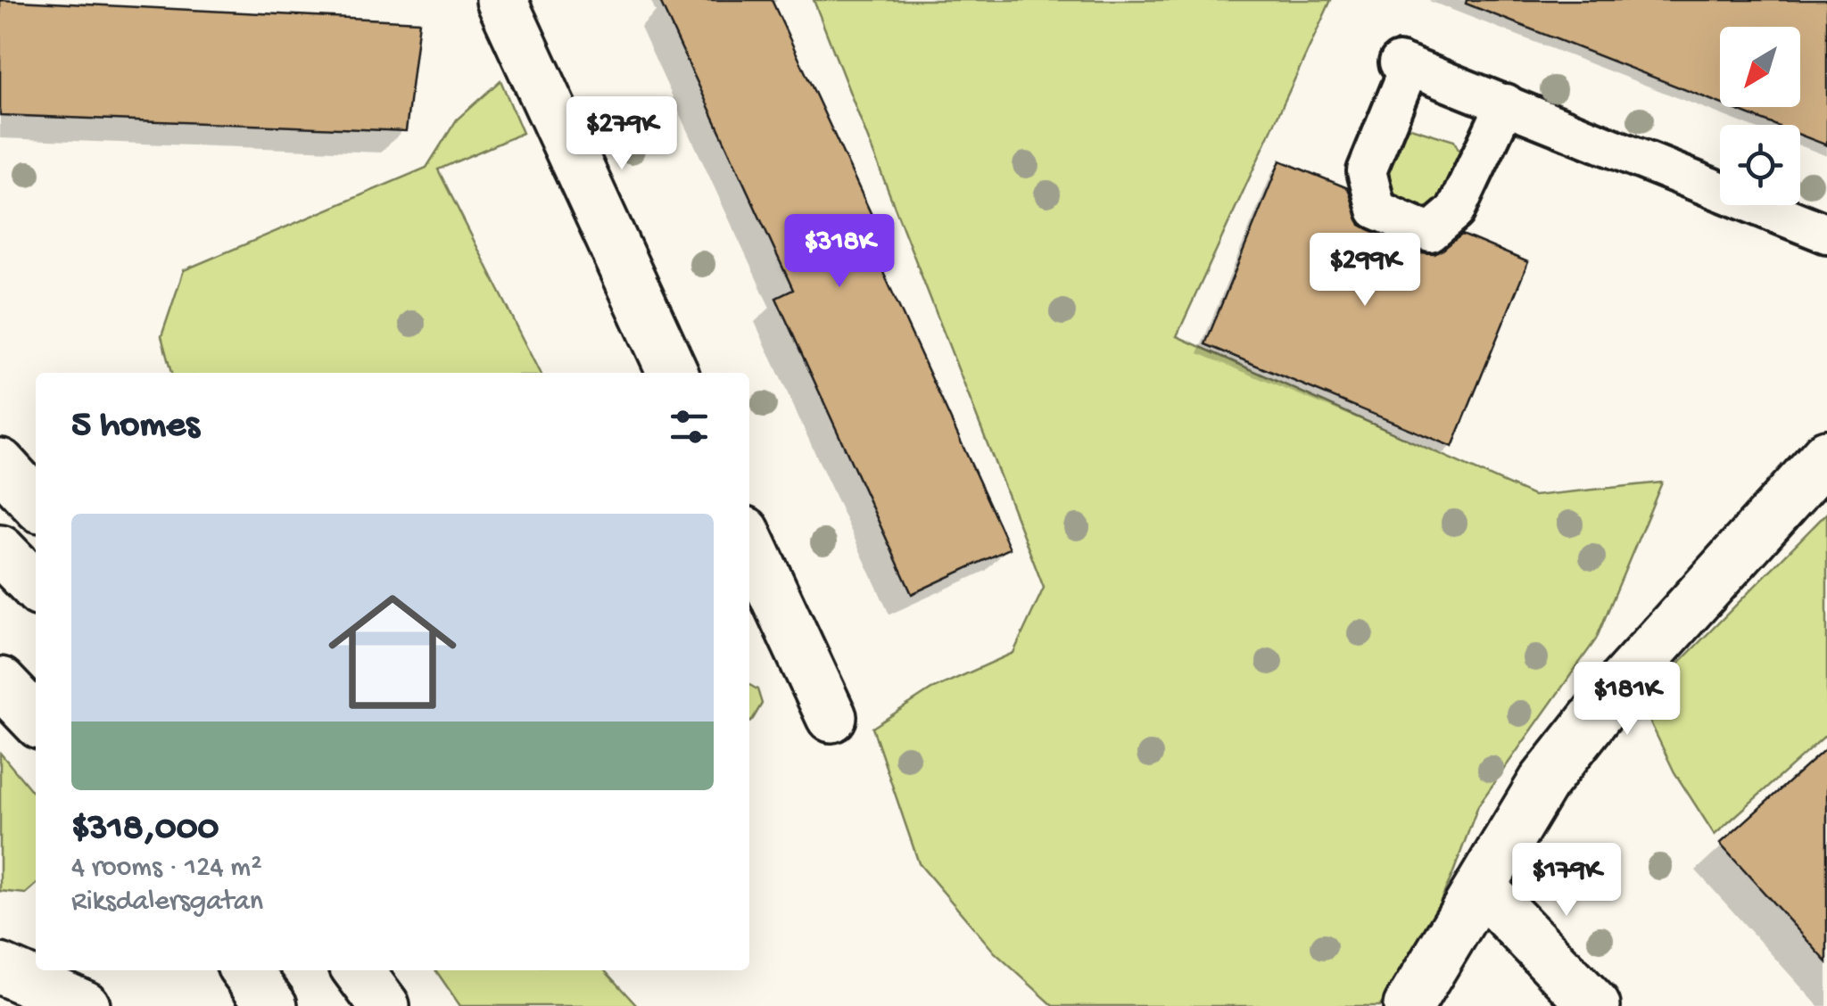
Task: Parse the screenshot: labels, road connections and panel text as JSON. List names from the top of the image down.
{
  "north": "bottom left",
  "page": {
    "price": [
      "$279K",
      "$318K",
      "$299K",
      "$181K",
      "$179K"
    ],
    "heading": "5 homes",
    "list": [
      {
        "name": "$318,000",
        "note": "4 rooms · 124 m² · Riksdalersgatan"
      }
    ]
  }
}
